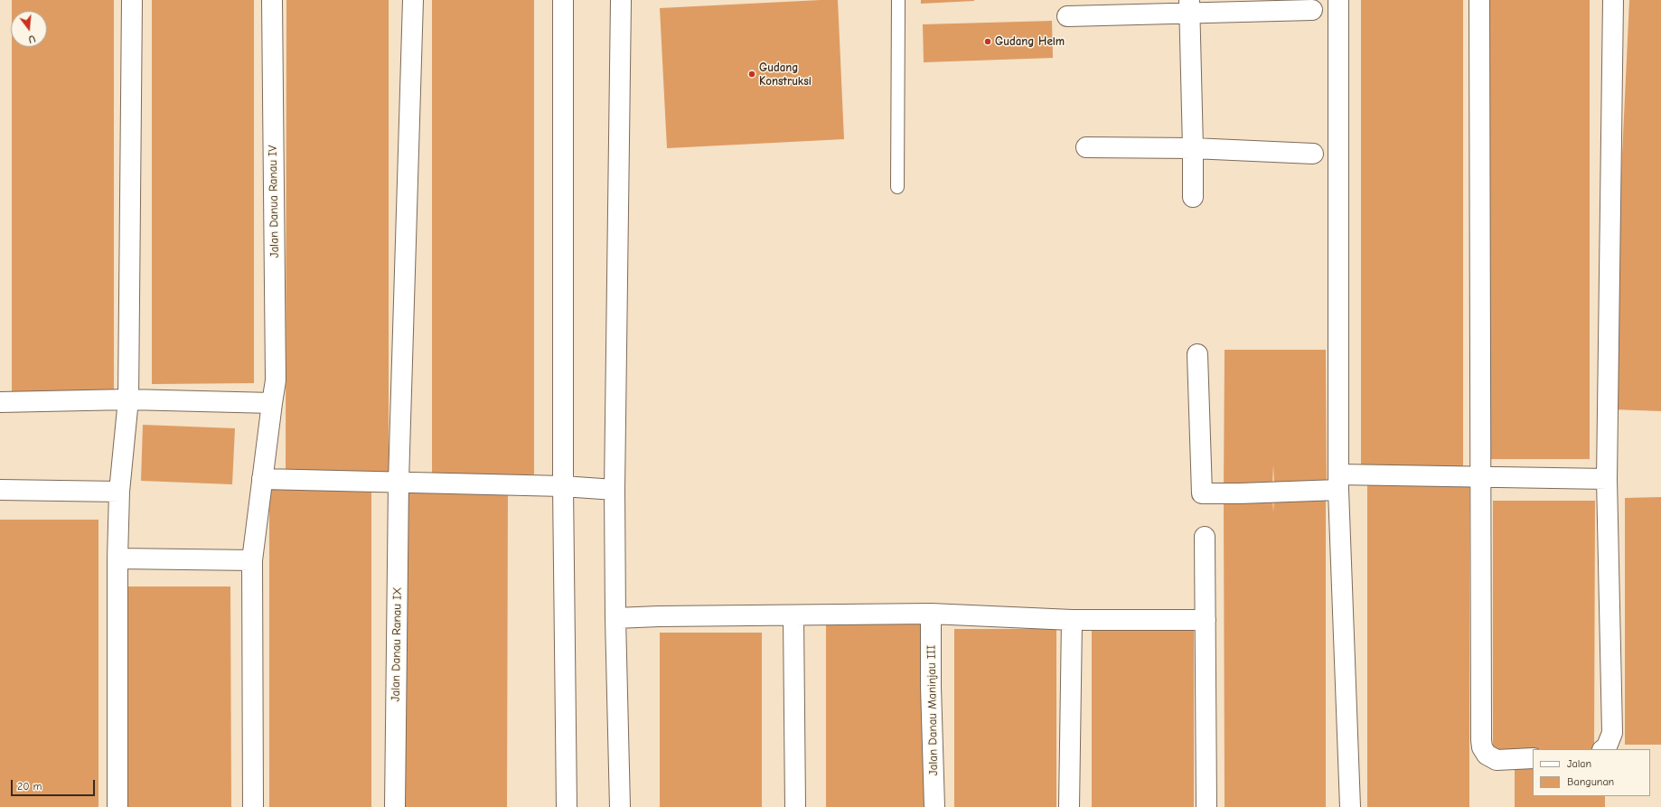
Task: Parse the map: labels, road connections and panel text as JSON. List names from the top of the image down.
{
  "streets": {
    "street": ["Jalan Danua Ranau IV", "Jalan Danau Ranau IX", "Jalan Danau Maninjau III"]
  },
  "places": ["Gudang Helm", "Gudang Konstruksi"],
  "legend": ["Jalan", "Bangunan"],
  "scale_bar": "20 m",
  "north": "bottom"
}
